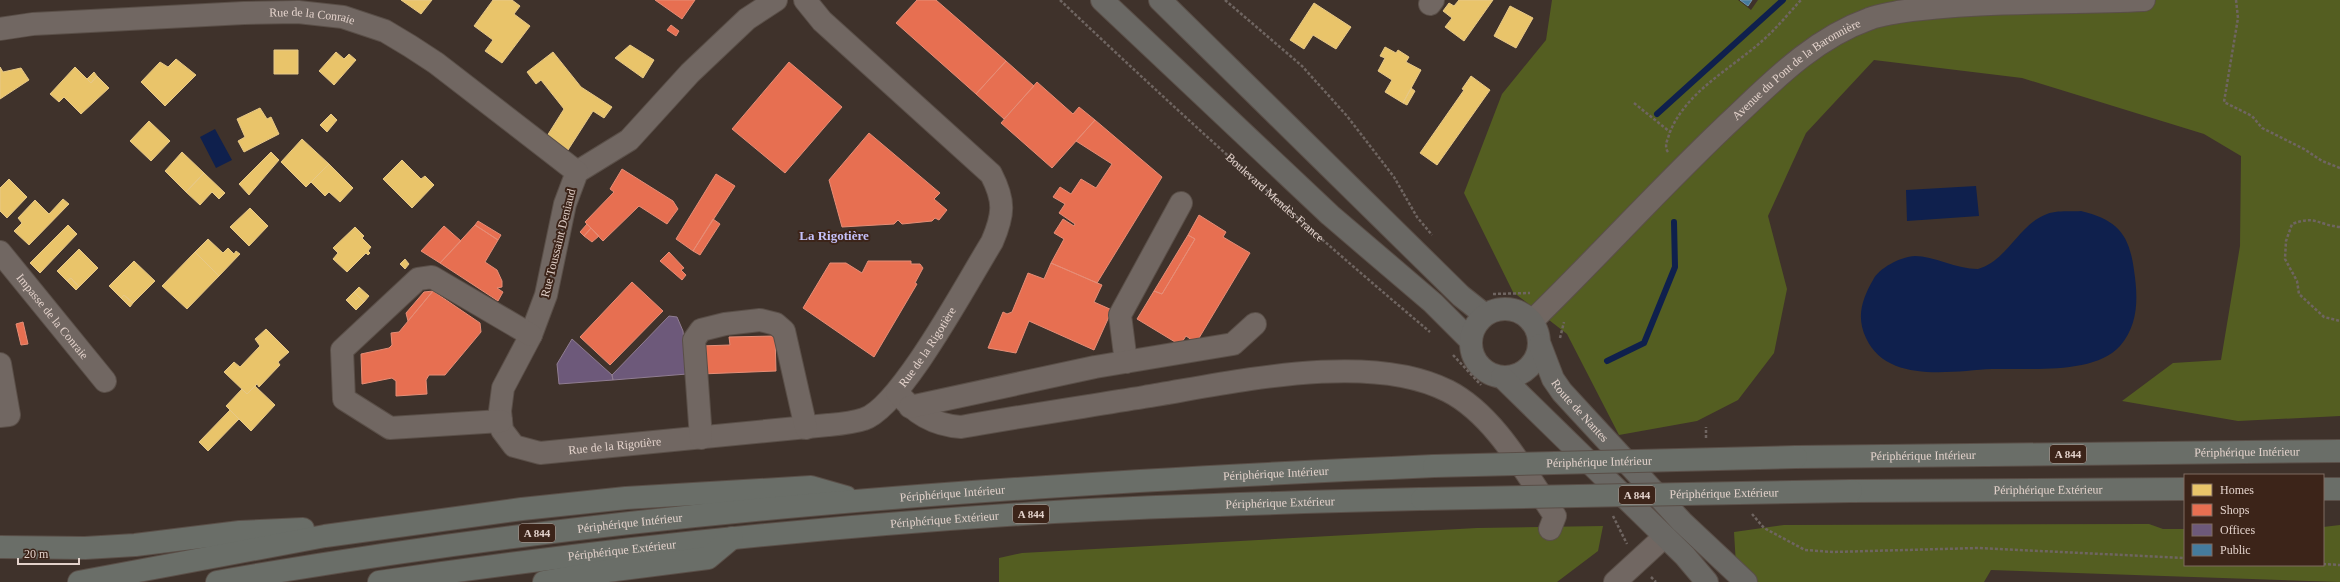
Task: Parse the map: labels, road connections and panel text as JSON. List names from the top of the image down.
{
  "streets": {
    "highway": ["Périphérique Intérieur", "A 844", "Périphérique Extérieur"],
    "main road": ["Boulevard Mendès France", "Route de Nantes"],
    "street": [
      "Rue de la Conraie",
      "Avenue du Pont de la Baronnière",
      "Rue Toussaint Deniaud",
      "Impasse de la Conraie",
      "Rue de la Rigotière"
    ]
  },
  "crossings": [
    ["Rue de la Conraie", "Rue Toussaint Deniaud"],
    ["Avenue du Pont de la Baronnière", "Boulevard Mendès France"],
    ["Avenue du Pont de la Baronnière", "Route de Nantes"],
    ["Boulevard Mendès France", "Route de Nantes"],
    ["Rue Toussaint Deniaud", "Rue de la Rigotière"]
  ],
  "districts": ["La Rigotière"],
  "legend": [
    "Homes",
    "Shops",
    "Offices",
    "Public"
  ],
  "scale_bar": "20 m"
}
